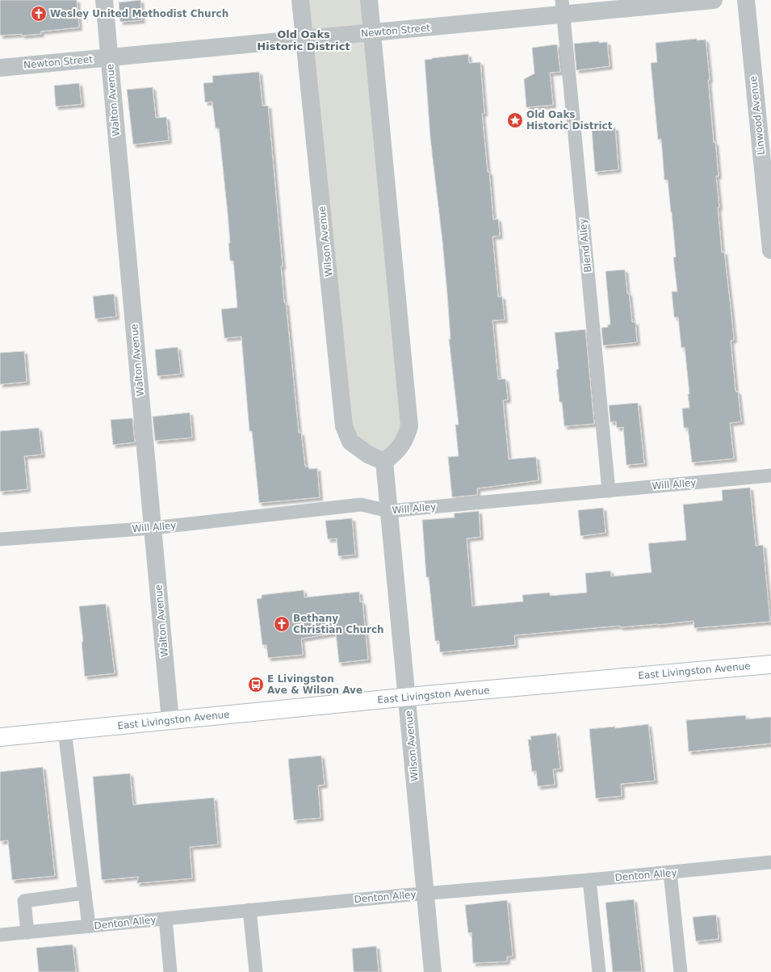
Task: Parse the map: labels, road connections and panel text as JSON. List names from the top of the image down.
{
  "streets": {
    "main road": ["East Livingston Avenue"],
    "street": [
      "Newton Street",
      "Walton Avenue",
      "Linwood Avenue",
      "Wilson Avenue"
    ],
    "lane": ["Blend Alley", "Will Alley", "Denton Alley"]
  },
  "crossings": [
    ["Newton Street", "Walton Avenue"],
    ["Newton Street", "Wilson Avenue"],
    ["Newton Street", "Blend Alley"],
    ["Walton Avenue", "Will Alley"],
    ["Walton Avenue", "East Livingston Avenue"],
    ["Wilson Avenue", "Will Alley"],
    ["Wilson Avenue", "East Livingston Avenue"],
    ["Wilson Avenue", "Denton Alley"],
    ["Blend Alley", "Will Alley"]
  ],
  "districts": ["Old Oaks Historic District"],
  "places": {
    "church": ["Wesley United Methodist Church", "Bethany Christian Church"],
    "place": ["Old Oaks Historic District"],
    "bus stop": ["E Livingston Ave & Wilson Ave"]
  }
}
